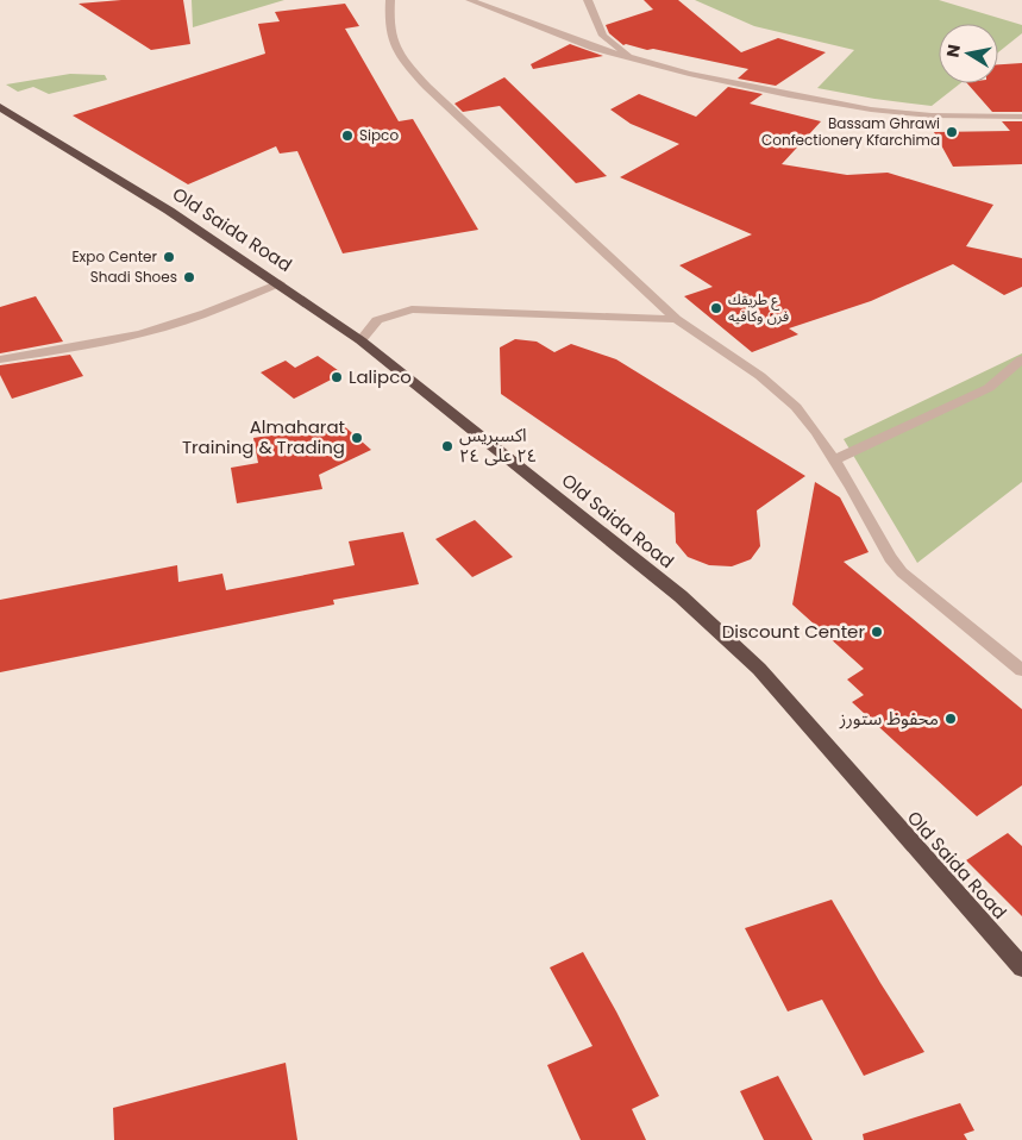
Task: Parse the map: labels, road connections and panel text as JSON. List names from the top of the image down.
{
  "streets": {
    "highway": ["Old Saida Road"]
  },
  "places": [
    "Bassam Ghrawi Confectionery Kfarchima",
    "Sipco",
    "Expo Center",
    "Shadi Shoes",
    "ع طريقك فرن وكافيه",
    "Lalipco",
    "Almaharat Training & Trading",
    "اكسبريس ٢٤ على ٢٤",
    "Discount Center",
    "محفوظ ستورز"
  ],
  "north": "left"
}
